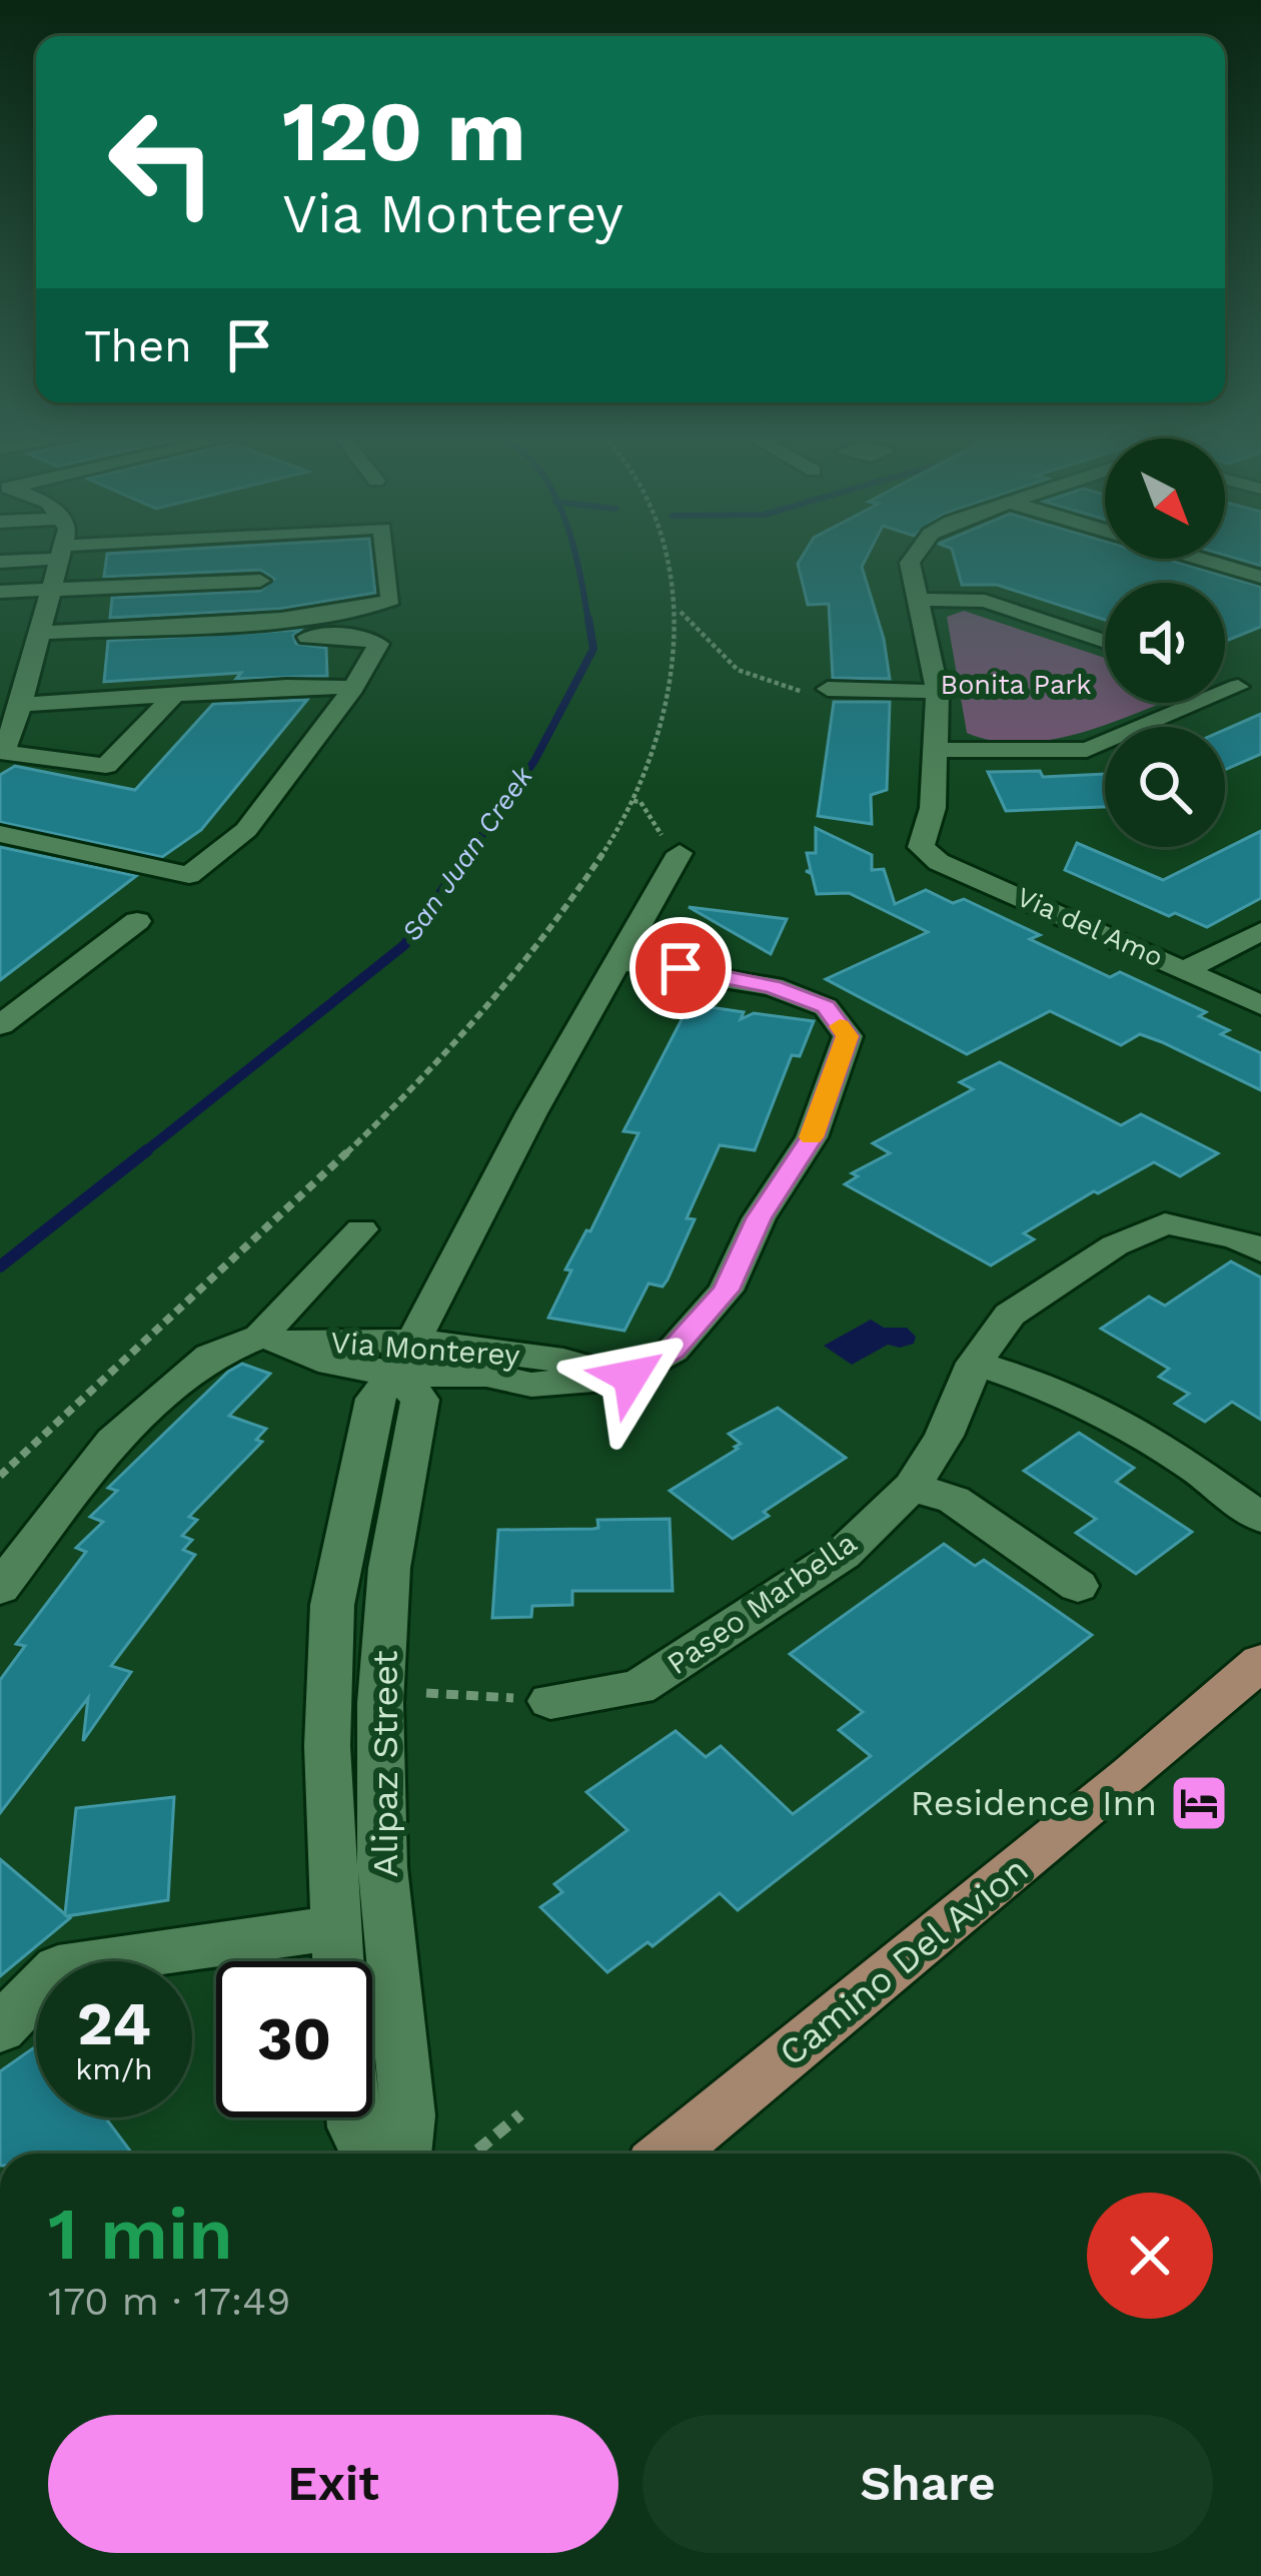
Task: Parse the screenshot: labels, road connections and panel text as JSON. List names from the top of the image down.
{
  "streets": {
    "main road": ["Camino Del Avion"],
    "street": [
      "Via del Amo",
      "Via Monterey",
      "Paseo Marbella",
      "Alipaz Street"
    ]
  },
  "crossings": [
    ["Via Monterey", "Alipaz Street"]
  ],
  "water": ["San Juan Creek"],
  "parks": ["Bonita Park"],
  "places": {
    "hotel": ["Residence Inn"]
  },
  "north": "bottom right",
  "page": {
    "turn": ["120 m", "Via Monterey"],
    "then": "Then",
    "speed": "24 km/h",
    "limit": "30",
    "heading": ["1 min", "170 m · 17:49"],
    "buttons": ["Exit", "Share"]
  }
}
